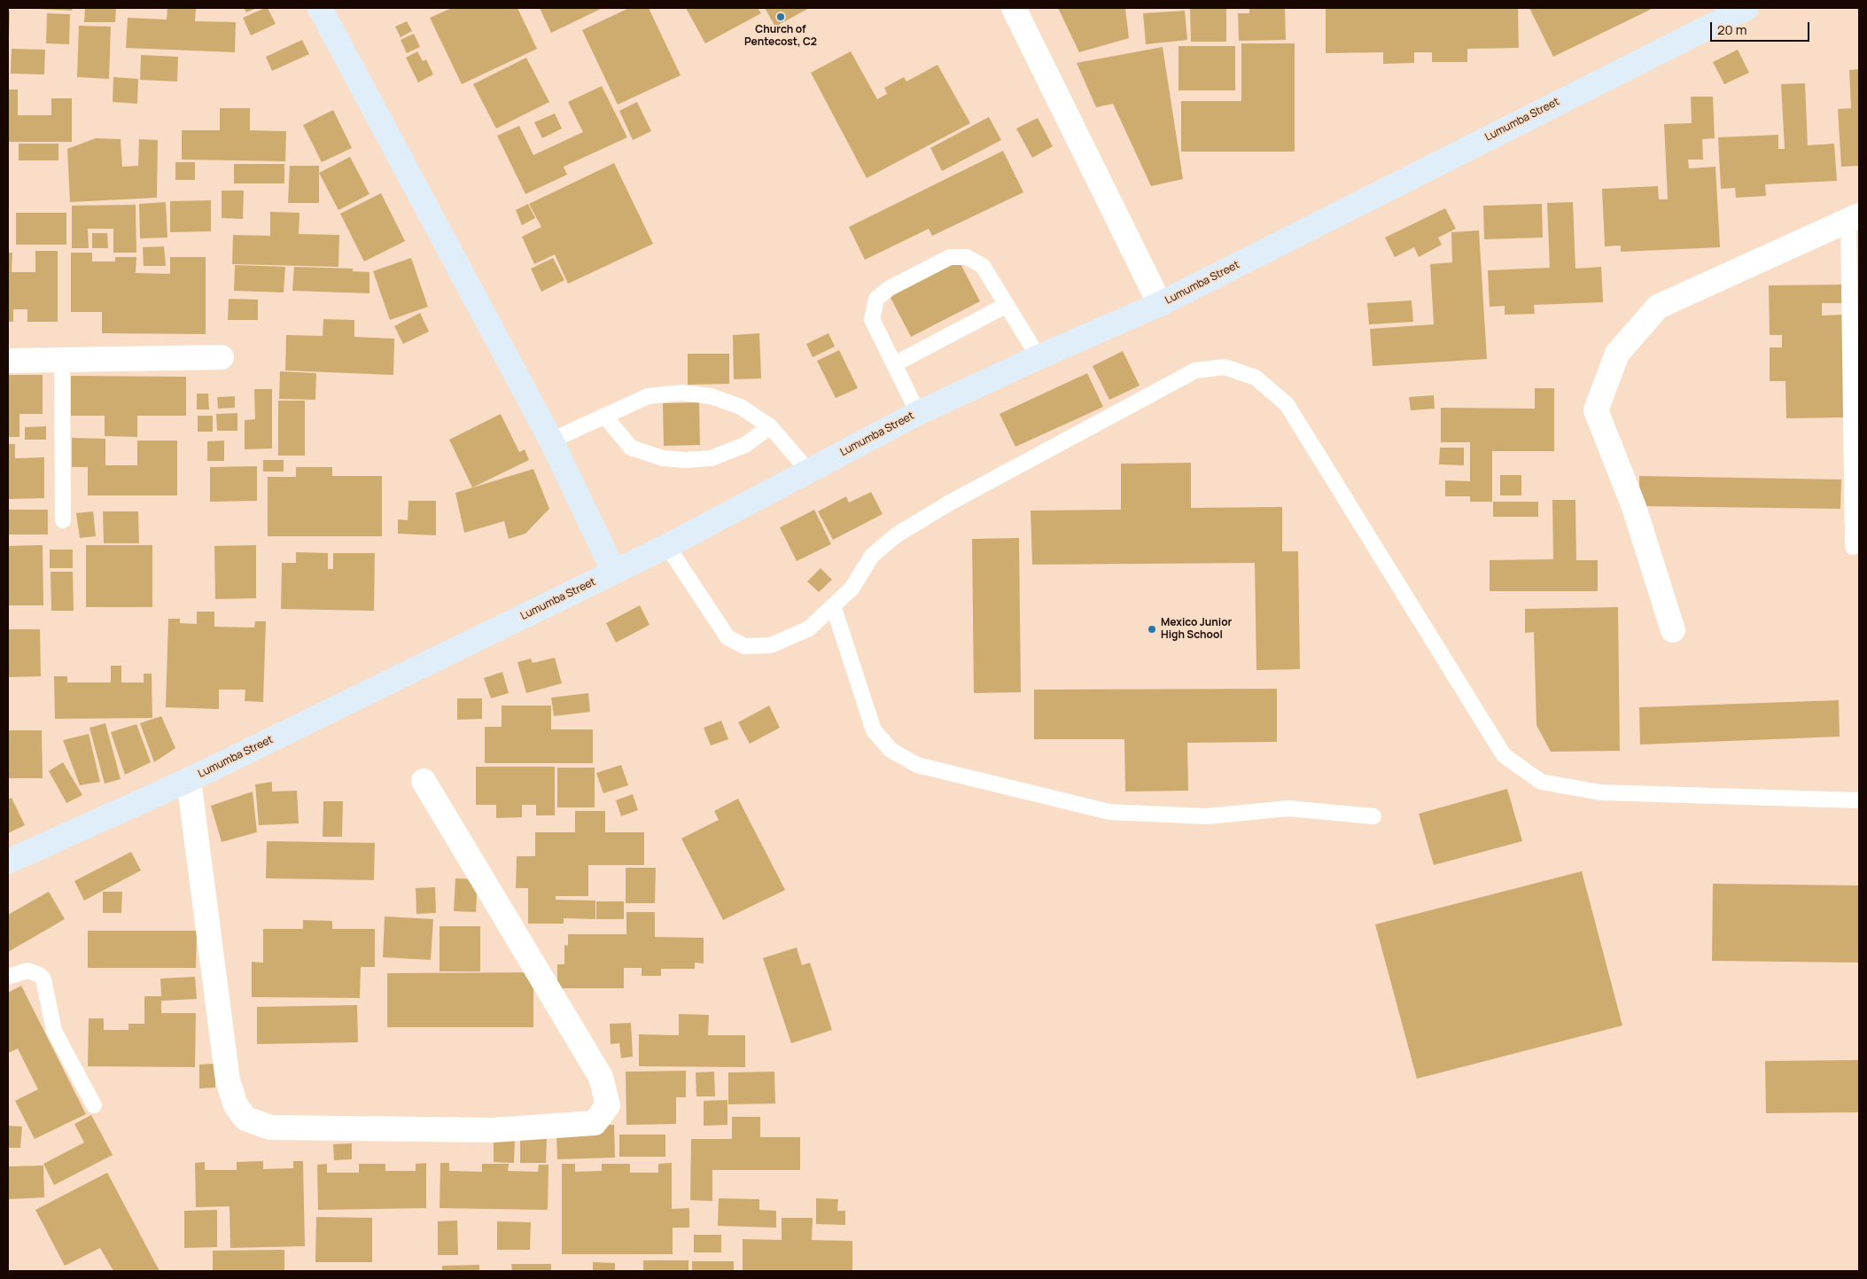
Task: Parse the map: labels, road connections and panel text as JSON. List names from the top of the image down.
{
  "streets": {
    "main road": ["Lumumba Street"]
  },
  "places": ["Church of Pentecost, C2", "Mexico Junior High School"],
  "scale_bar": "20 m"
}
